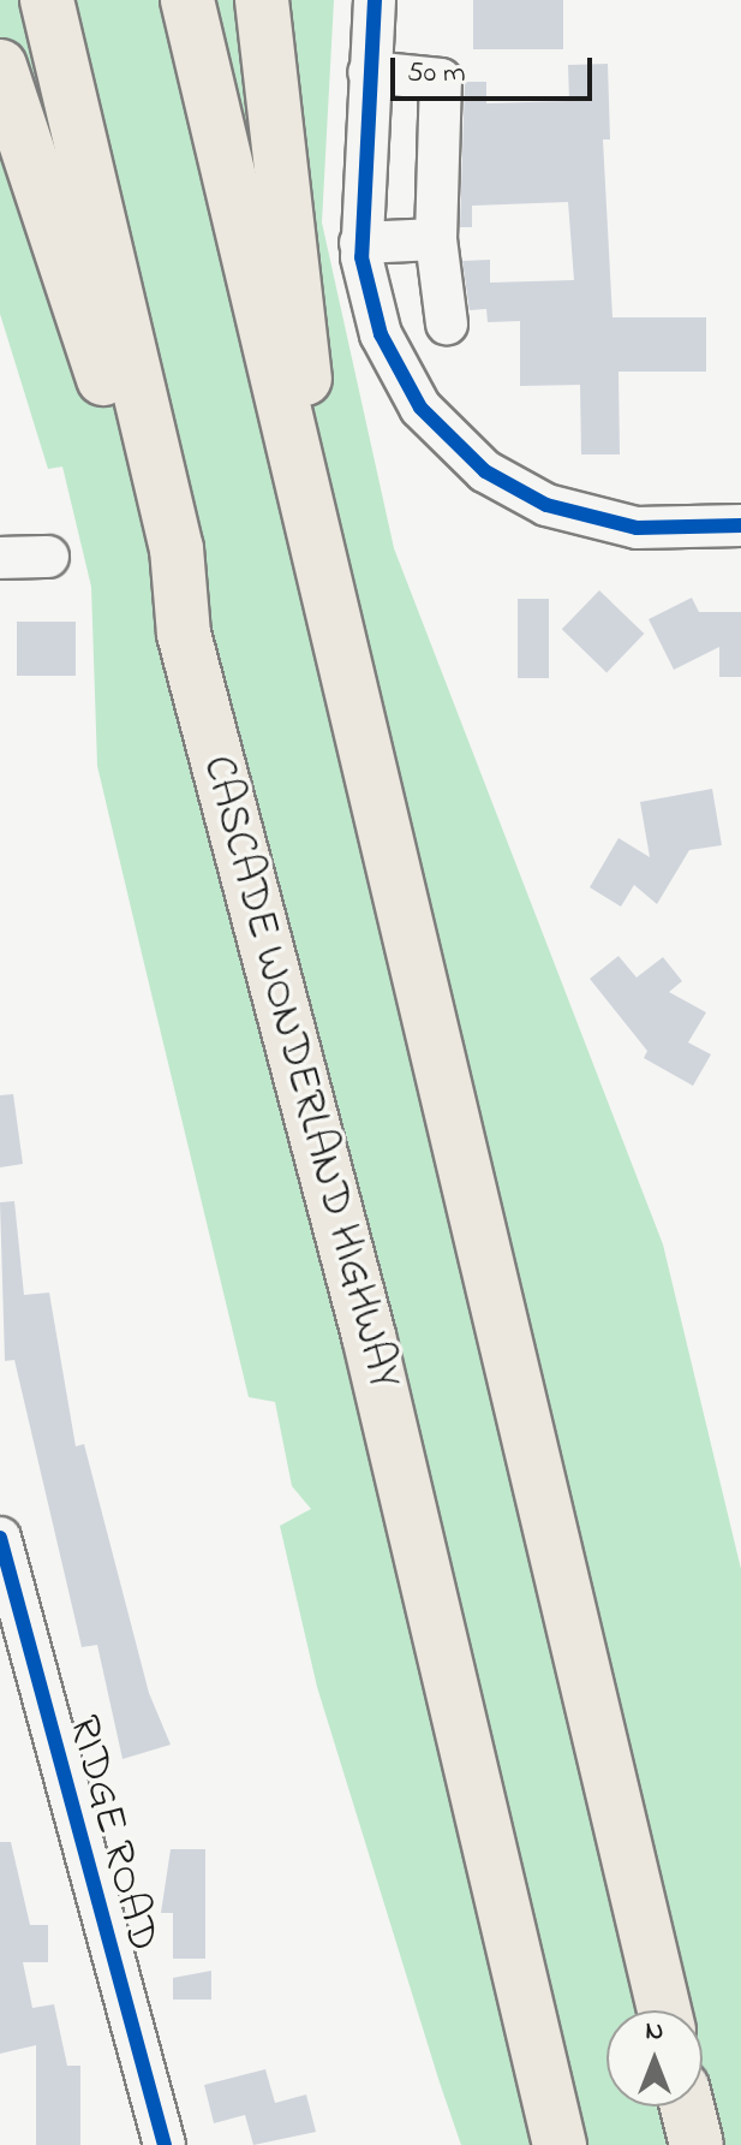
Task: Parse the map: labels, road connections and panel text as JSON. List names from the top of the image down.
{
  "streets": {
    "highway": ["CASCADE WONDERLAND HIGHWAY"],
    "street": ["RIDGE ROAD"]
  },
  "scale_bar": "50 m",
  "north": "top"
}
